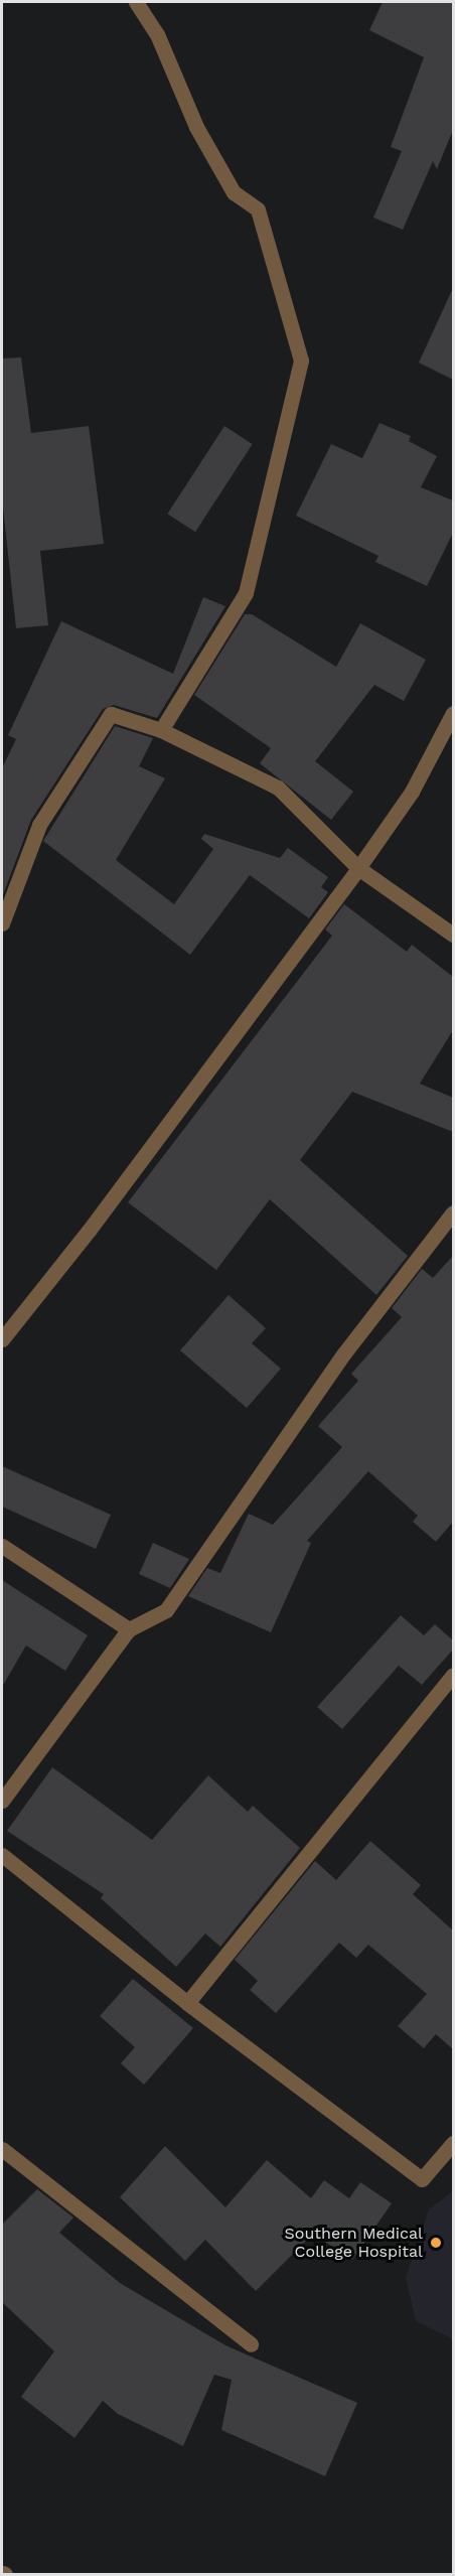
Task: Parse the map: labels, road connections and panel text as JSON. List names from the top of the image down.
{
  "places": ["Southern Medical College Hospital"]
}
